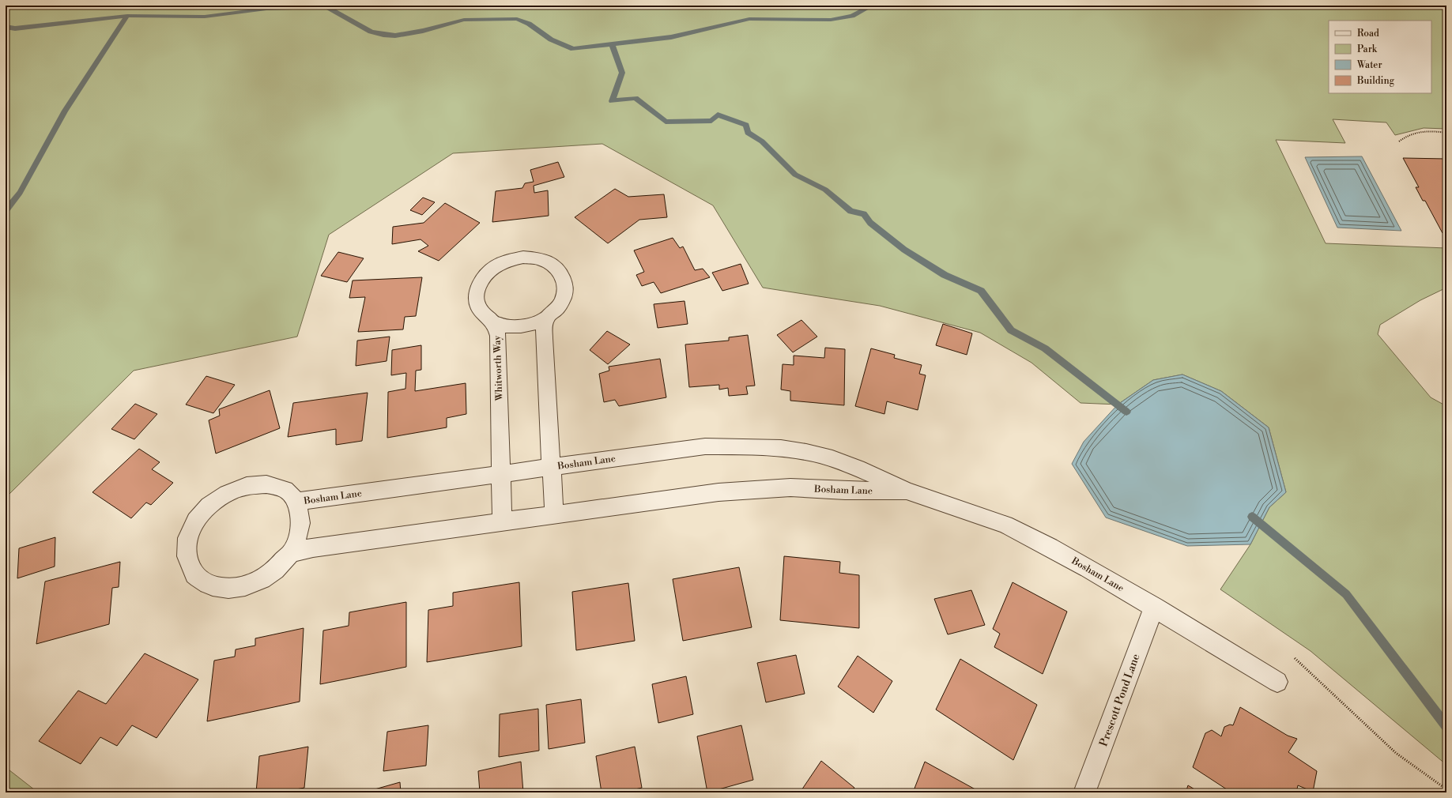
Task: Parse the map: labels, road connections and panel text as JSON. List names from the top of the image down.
{
  "streets": {
    "street": ["Whitworth Way", "Bosham Lane", "Prescott Pond Lane"]
  },
  "crossings": [
    ["Whitworth Way", "Bosham Lane"],
    ["Bosham Lane", "Prescott Pond Lane"]
  ],
  "legend": [
    "Road",
    "Park",
    "Water",
    "Building"
  ]
}
